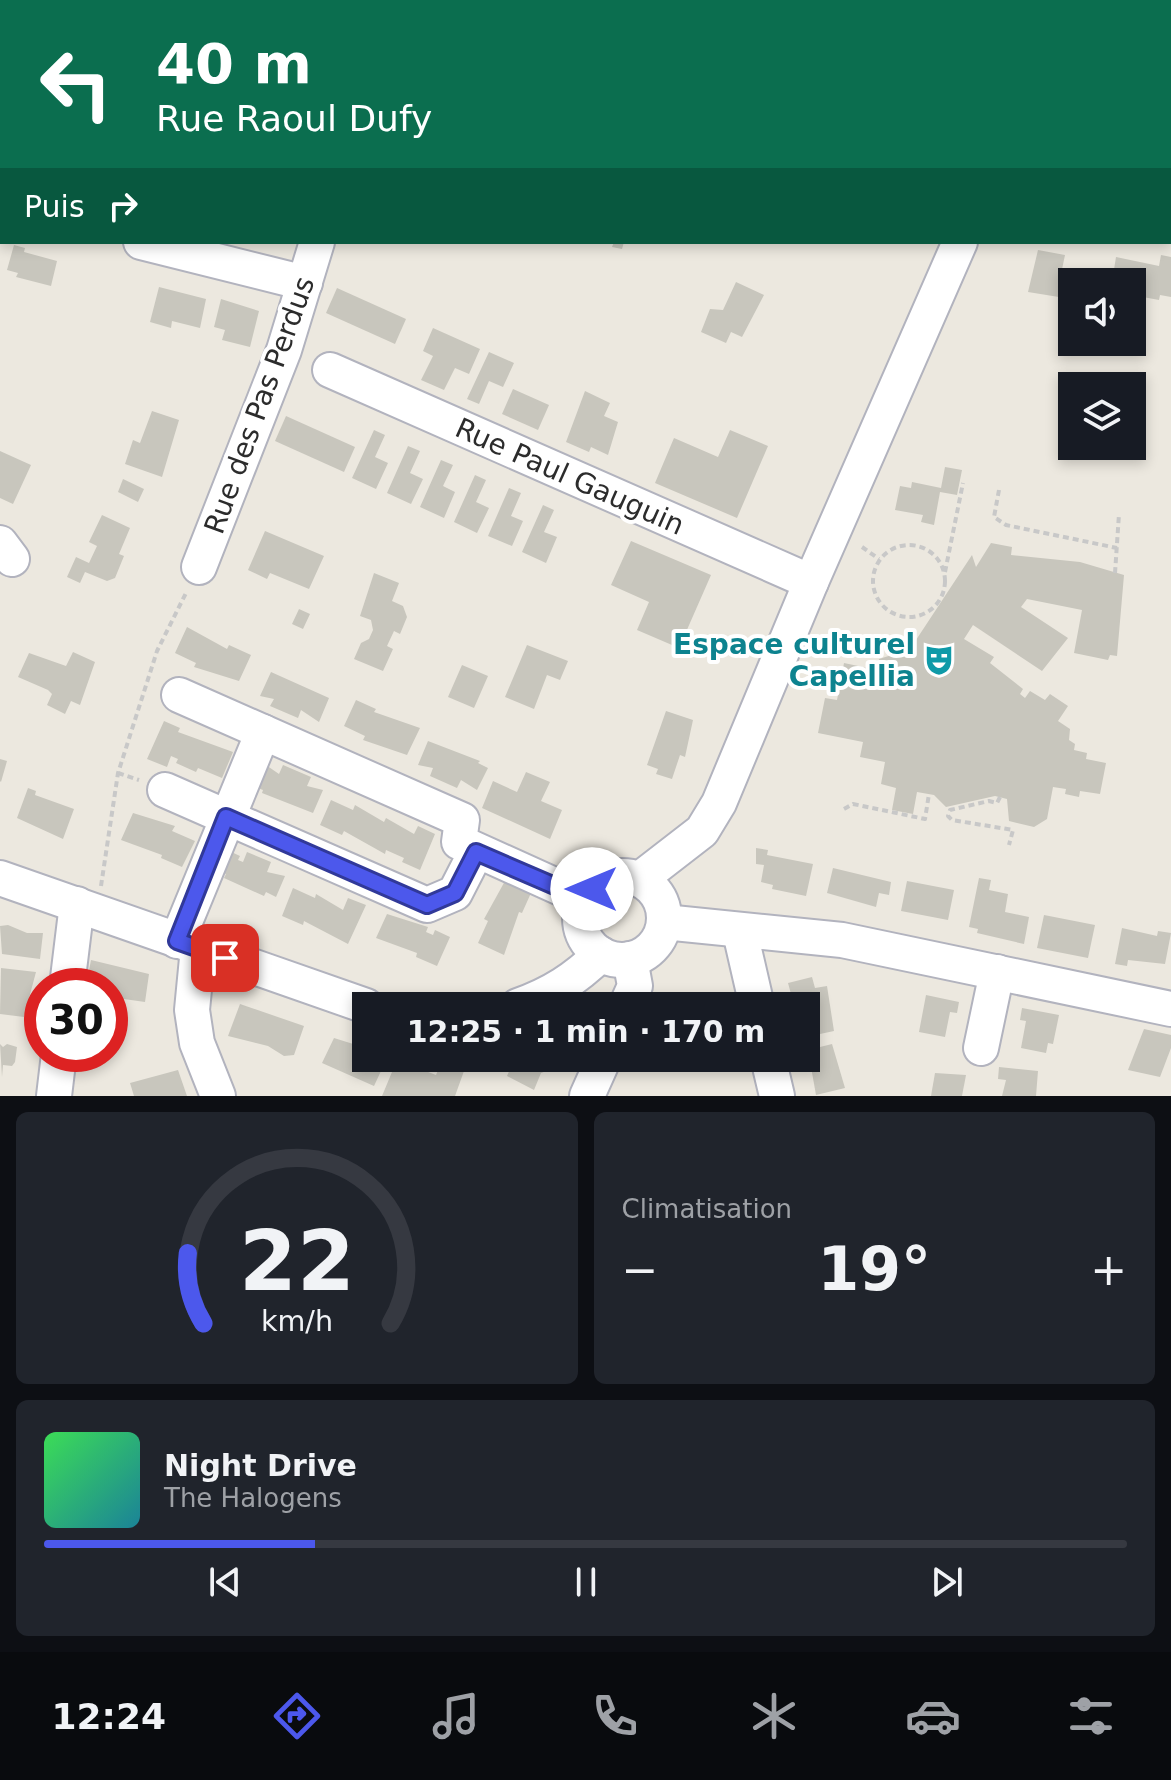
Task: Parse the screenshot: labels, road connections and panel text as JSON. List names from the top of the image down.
{
  "streets": {
    "street": ["Rue des Pas Perdus", "Rue Paul Gauguin"]
  },
  "places": {
    "theatre": ["Espace culturel Capellia"]
  },
  "page": {
    "turn": ["40 m", "Rue Raoul Dufy"],
    "then": "Puis",
    "limit": "30",
    "trip": "12:25 · 1 min · 170 m",
    "tile": "Climatisation",
    "heat": ["−", "19°", "+"],
    "song": ["Night Drive", "The Halogens"],
    "tabs": "12:24",
    "gauge": ["22", "km/h"]
  }
}
